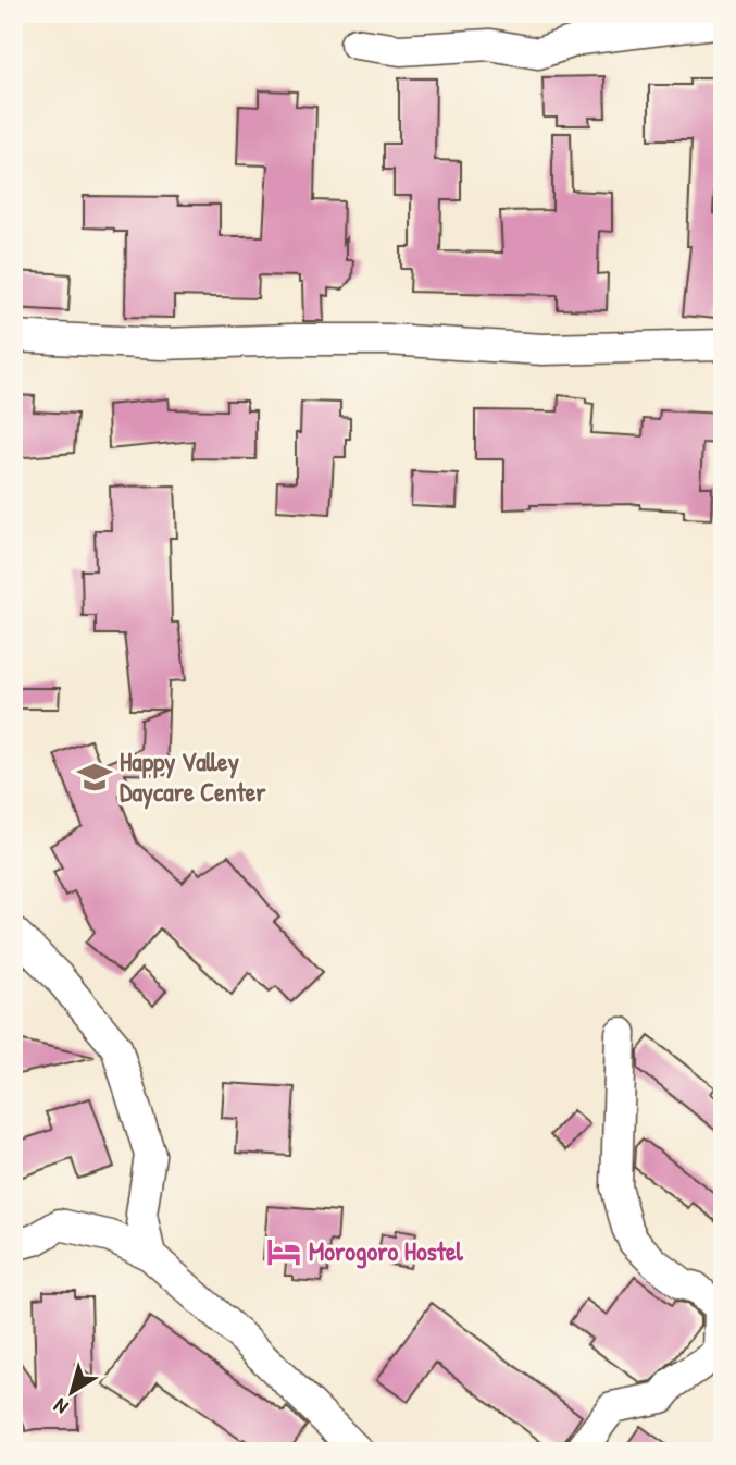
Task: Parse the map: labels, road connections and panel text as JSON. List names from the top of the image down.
{
  "places": {
    "school or university": ["Happy Valley Daycare Center"],
    "hotel": ["Morogoro Hostel"]
  },
  "north": "bottom left"
}
